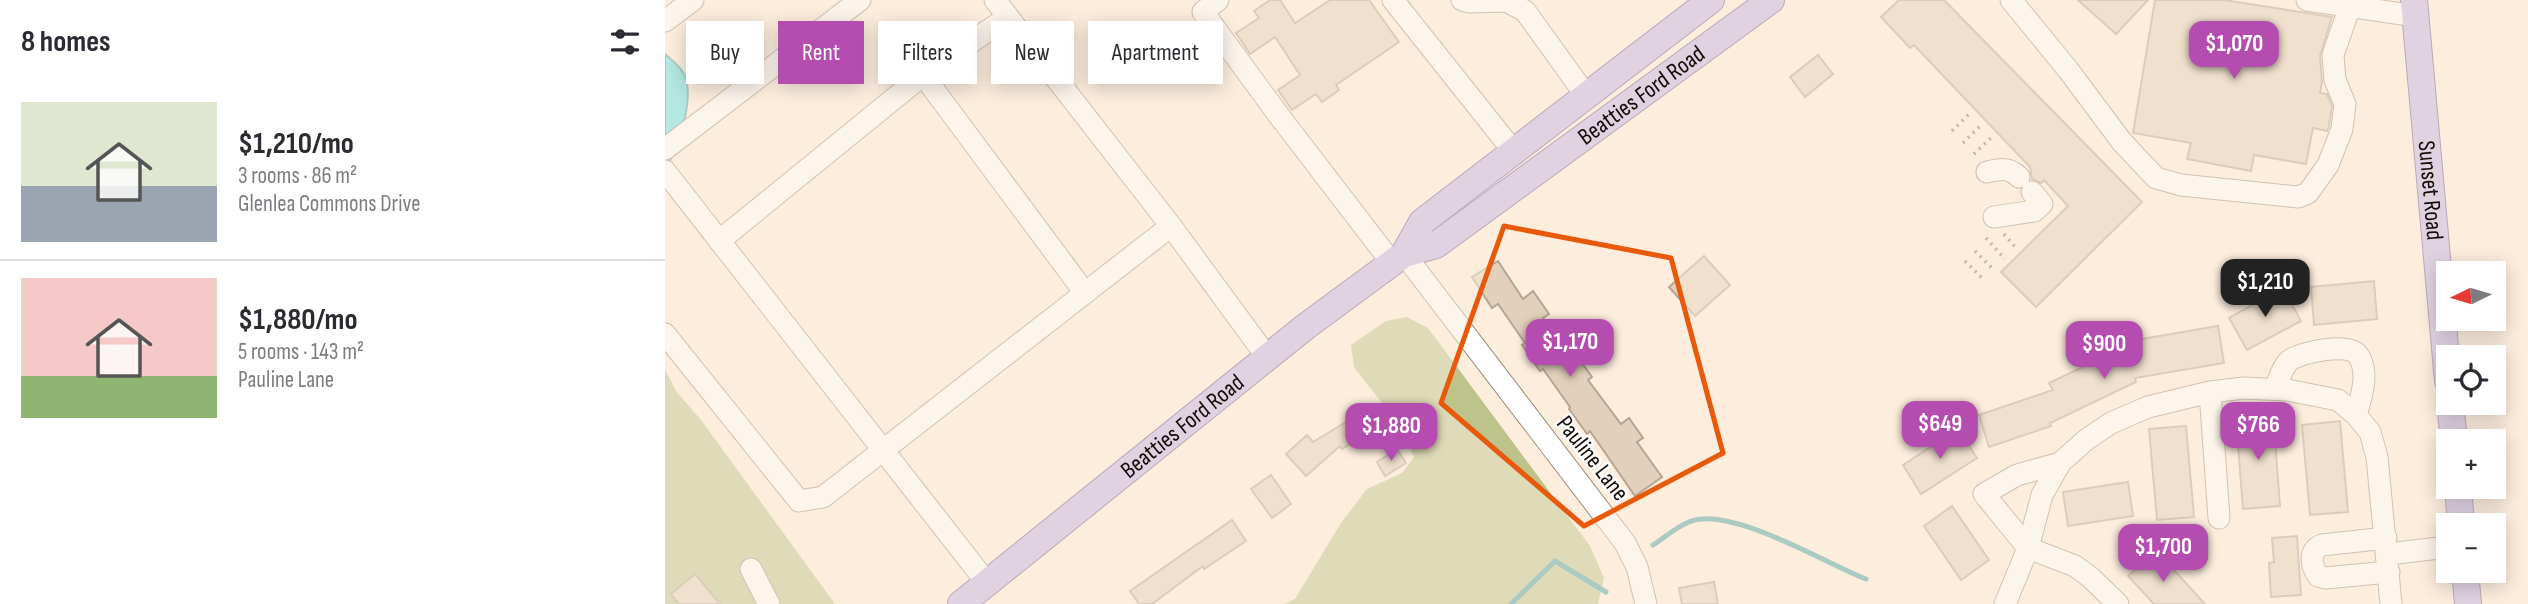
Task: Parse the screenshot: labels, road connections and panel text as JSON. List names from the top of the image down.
{
  "streets": {
    "main road": ["Beatties Ford Road", "Sunset Road"],
    "street": ["Pauline Lane"]
  },
  "crossings": [
    ["Beatties Ford Road", "Pauline Lane"]
  ],
  "north": "left",
  "page": {
    "heading": "8 homes",
    "price": [
      "$1,070",
      "$1,210",
      "$1,170",
      "$900",
      "$649",
      "$766",
      "$1,880",
      "$1,700"
    ],
    "chip": [
      "Buy",
      "Rent",
      "Filters",
      "New",
      "Apartment"
    ],
    "list": [
      {
        "name": "$1,210/mo",
        "note": "3 rooms · 86 m² · Glenlea Commons Drive"
      },
      {
        "name": "$1,880/mo",
        "note": "5 rooms · 143 m² · Pauline Lane"
      }
    ],
    "map_buttons": ["+", "−"]
  }
}
